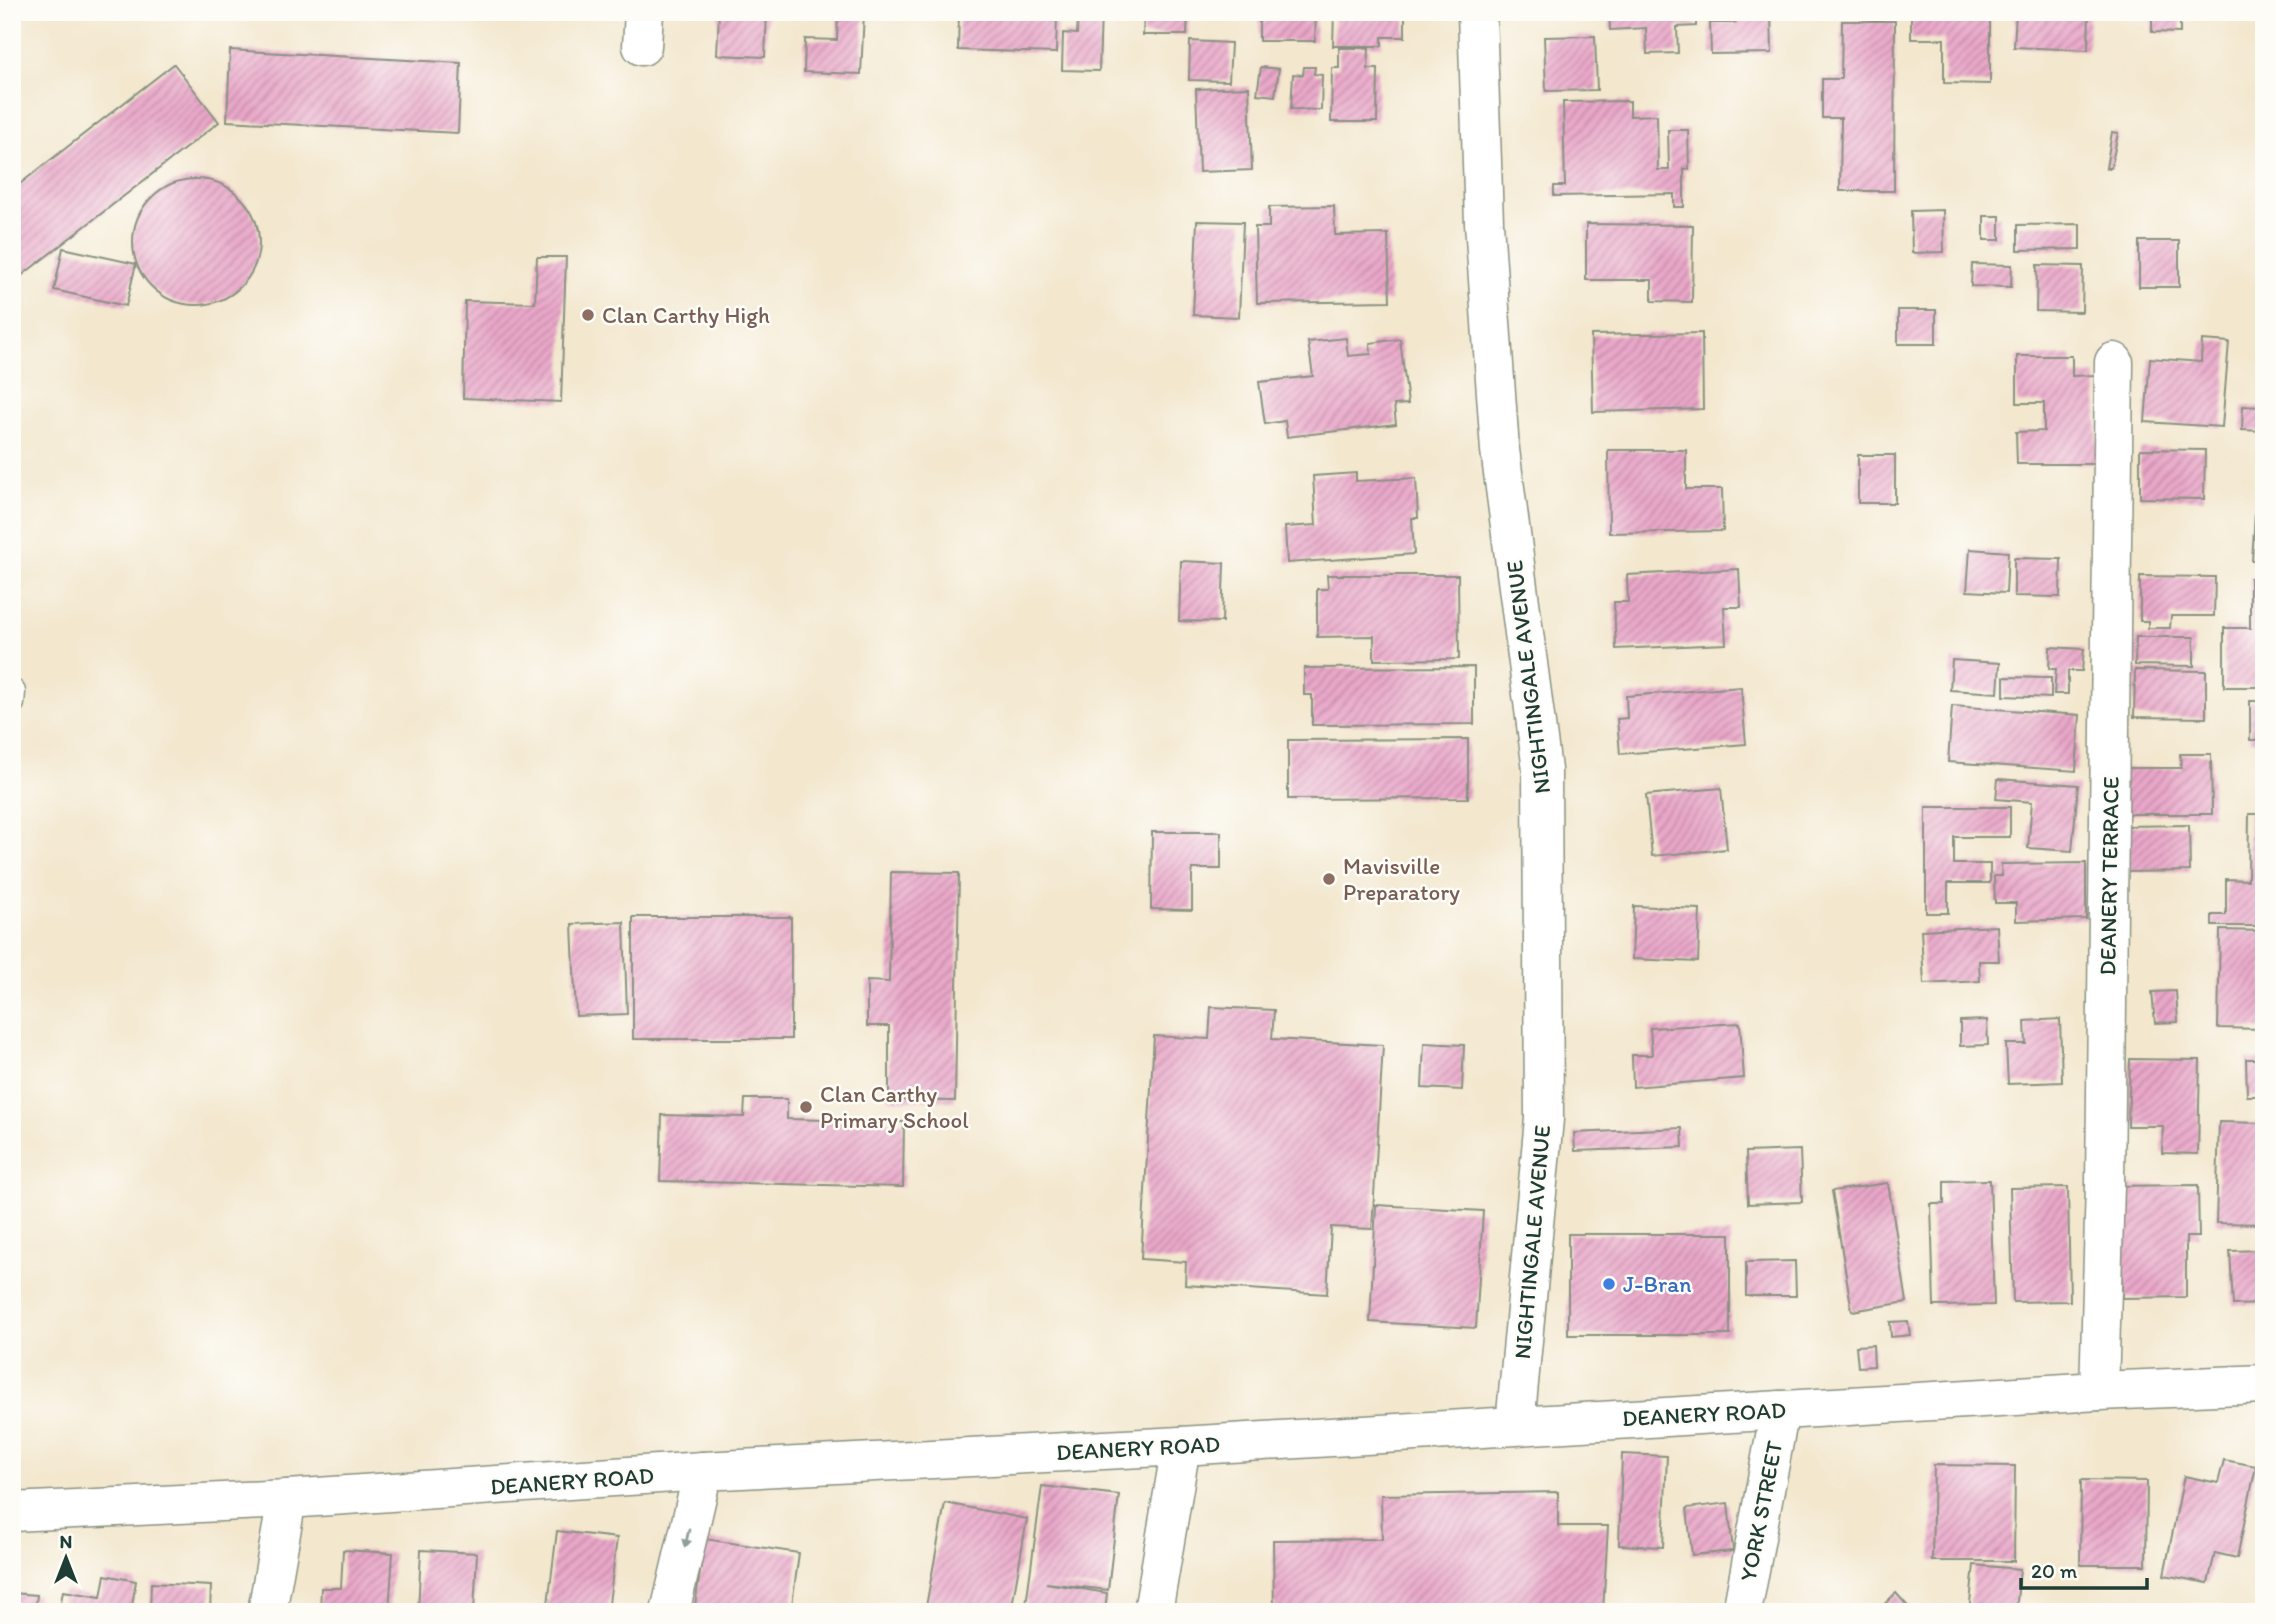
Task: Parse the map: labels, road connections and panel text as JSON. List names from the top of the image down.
{
  "streets": {
    "street": [
      "NIGHTINGALE AVENUE",
      "DEANERY TERRACE",
      "DEANERY ROAD",
      "YORK STREET"
    ]
  },
  "crossings": [
    ["NIGHTINGALE AVENUE", "DEANERY ROAD"],
    ["DEANERY TERRACE", "DEANERY ROAD"],
    ["DEANERY ROAD", "YORK STREET"]
  ],
  "places": [
    "Clan Carthy High",
    "Mavisville Preparatory",
    "Clan Carthy Primary School",
    "J-Bran"
  ],
  "scale_bar": "20 m",
  "north": "top"
}
